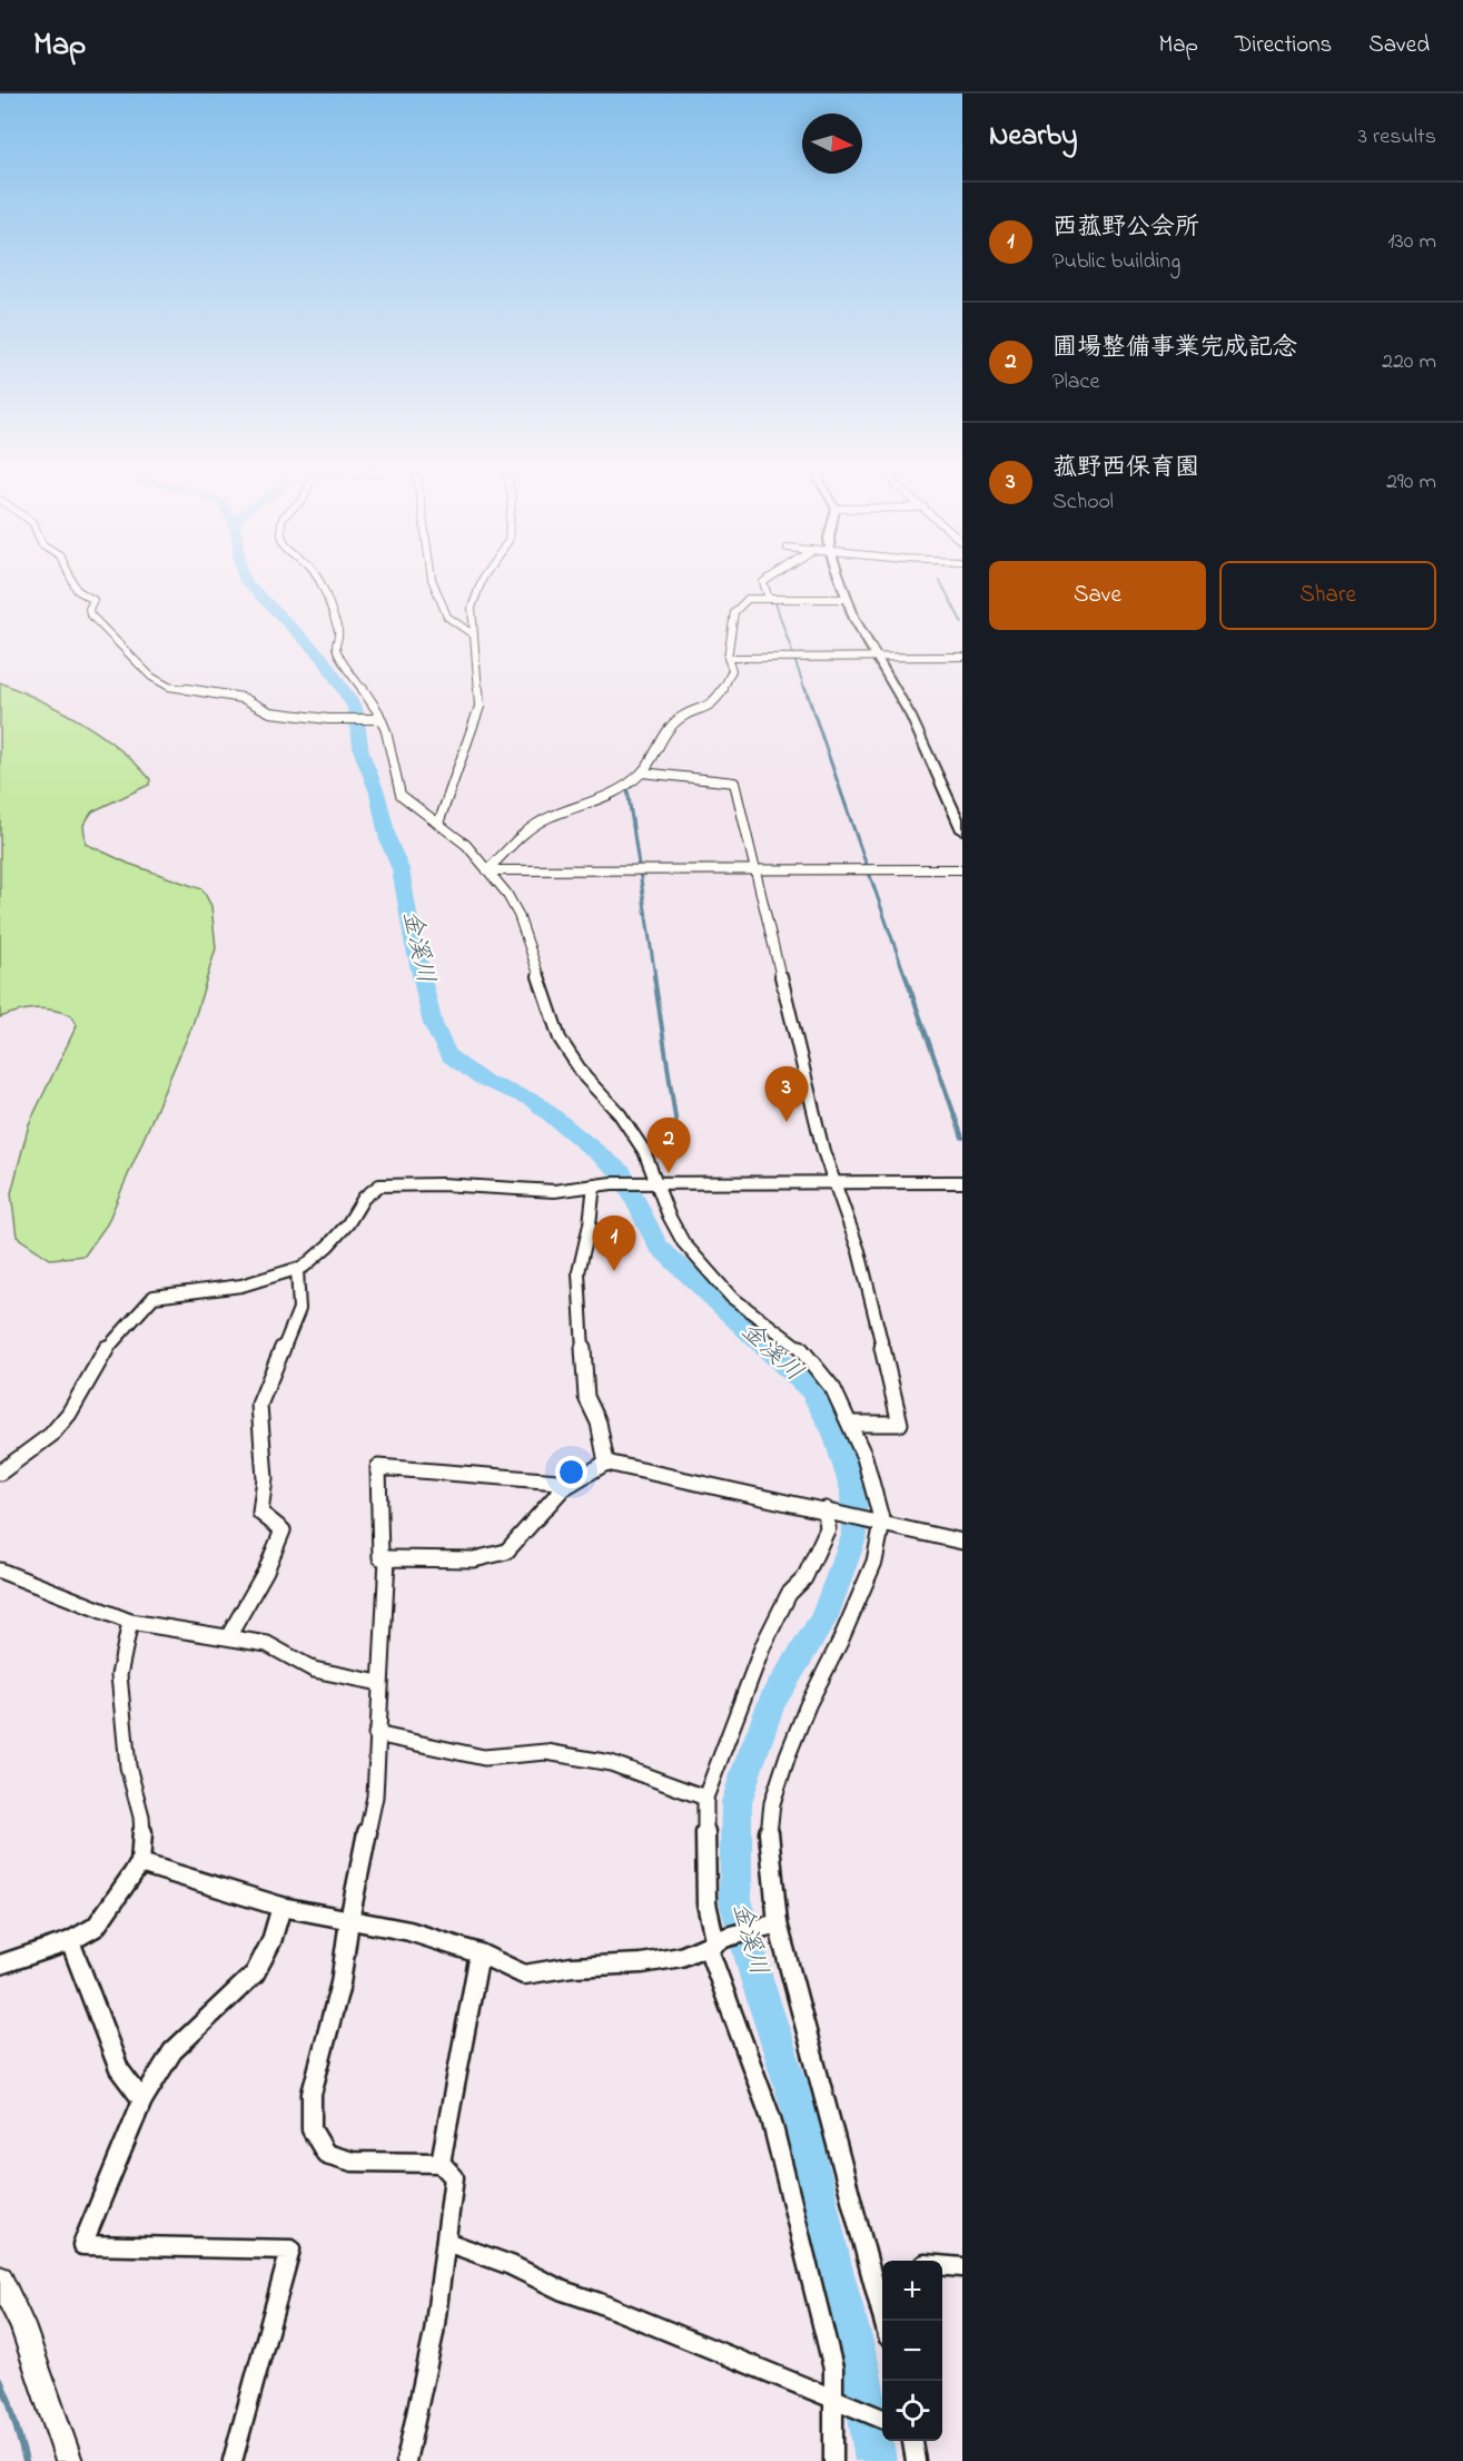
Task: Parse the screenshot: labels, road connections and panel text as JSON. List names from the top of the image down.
{
  "water": ["金溪川"],
  "north": "right",
  "page": {
    "header": "Map",
    "nav": ["Map", "Directions", "Saved"],
    "heading": ["Nearby", "3 results"],
    "list": [
      {
        "mark": "1",
        "name": "西菰野公会所",
        "note": "Public building",
        "value": "130 m"
      },
      {
        "mark": "2",
        "name": "圃場整備事業完成記念",
        "note": "Place",
        "value": "220 m"
      },
      {
        "mark": "3",
        "name": "菰野西保育園",
        "note": "School",
        "value": "290 m"
      }
    ],
    "buttons": ["Save", "Share"],
    "pins": ["3", "2", "1"],
    "map_buttons": ["+", "−"]
  }
}
